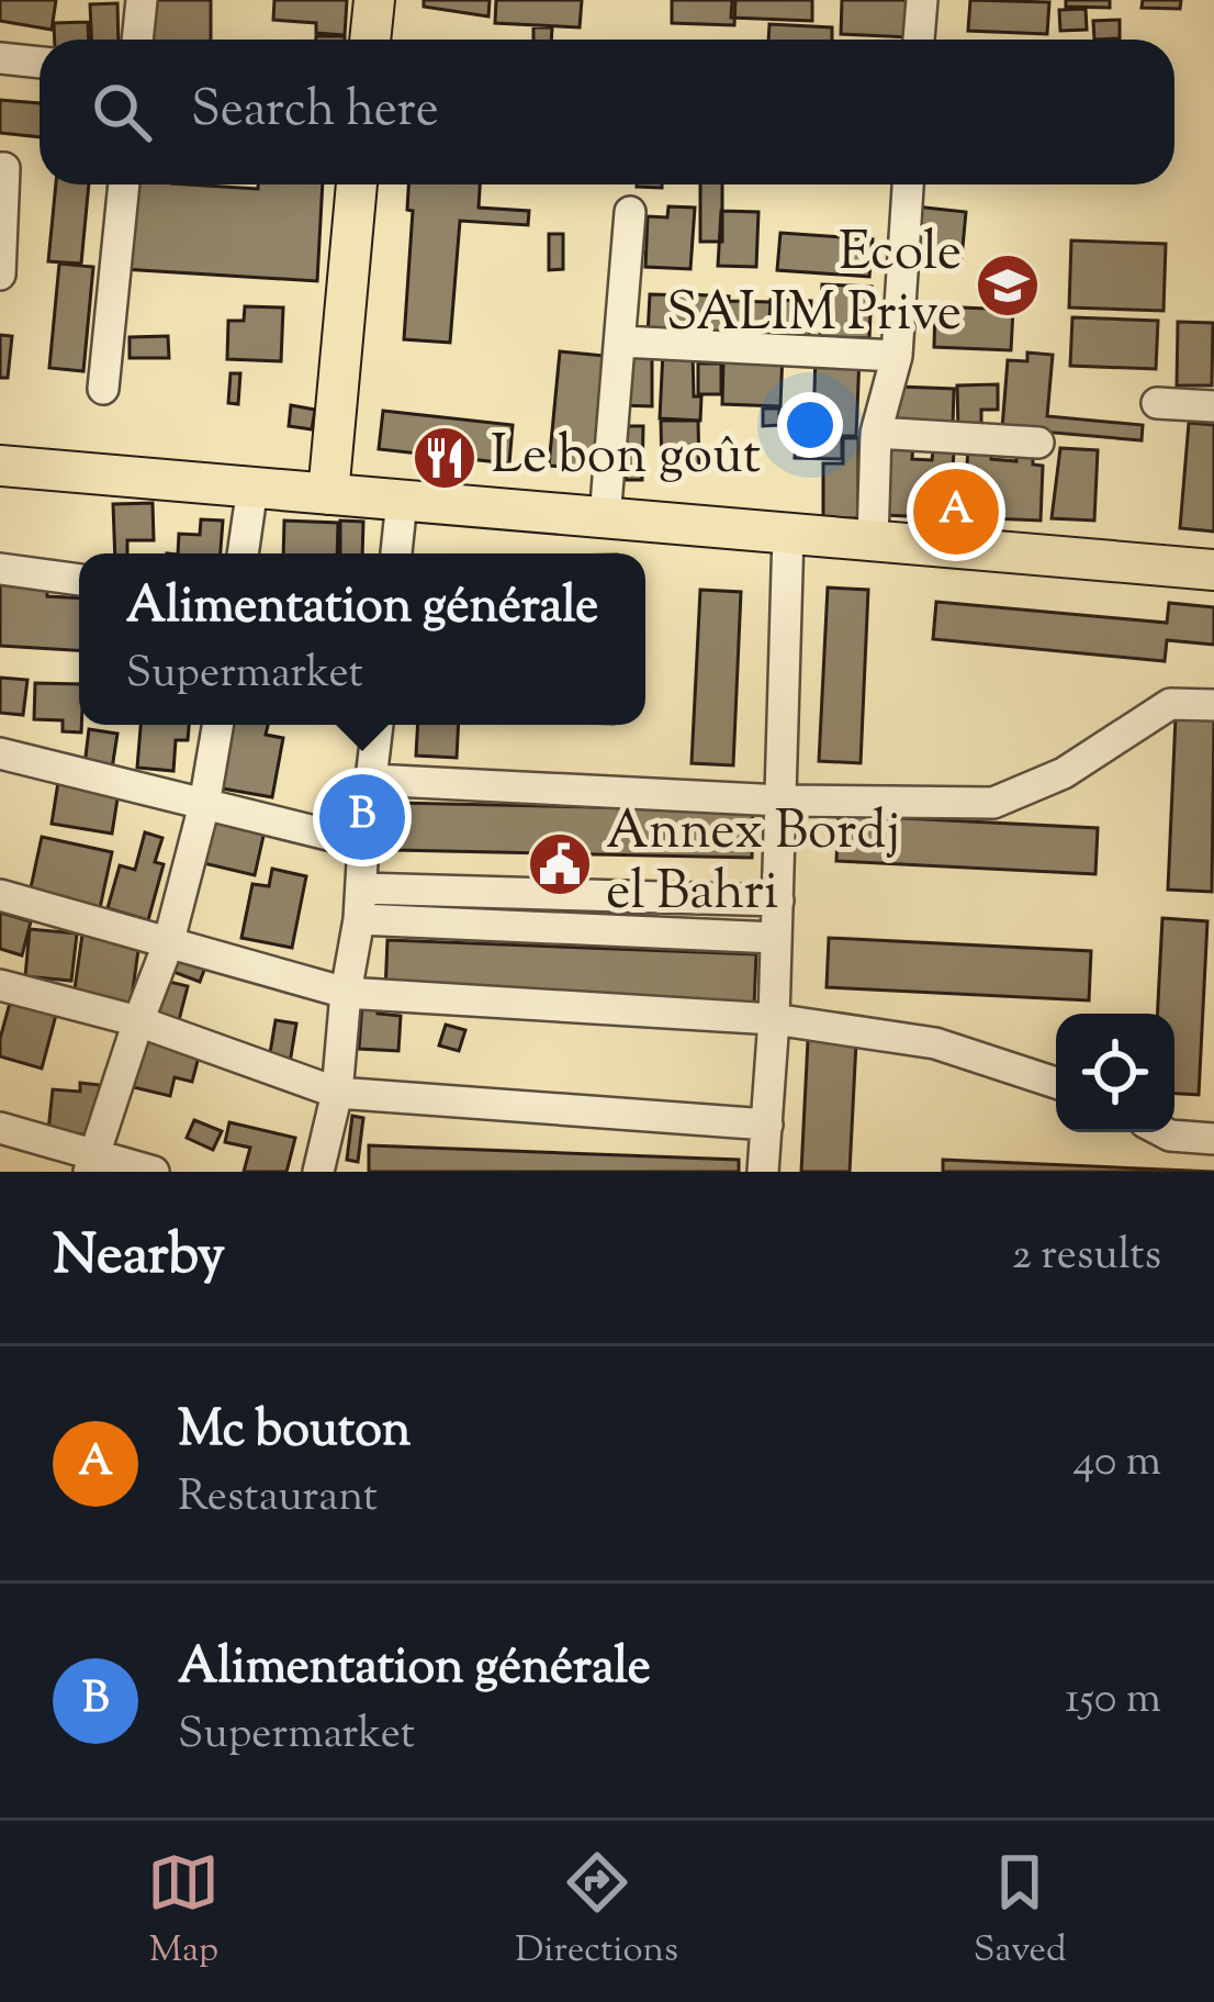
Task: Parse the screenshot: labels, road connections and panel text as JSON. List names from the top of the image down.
{
  "places": {
    "school or university": ["Ecole SALIM Prive"],
    "restaurant": ["Le bon goût"],
    "public building": ["Annex Bordj el Bahri"]
  },
  "page": {
    "search": "Search here",
    "pins": ["A", "B"],
    "popup": ["Alimentation générale", "Supermarket"],
    "heading": ["Nearby", "2 results"],
    "list": [
      {
        "mark": "A",
        "name": "Mc bouton",
        "note": "Restaurant",
        "value": "40 m"
      },
      {
        "mark": "B",
        "name": "Alimentation générale",
        "note": "Supermarket",
        "value": "150 m"
      }
    ],
    "nav": ["Map", "Directions", "Saved"]
  }
}
